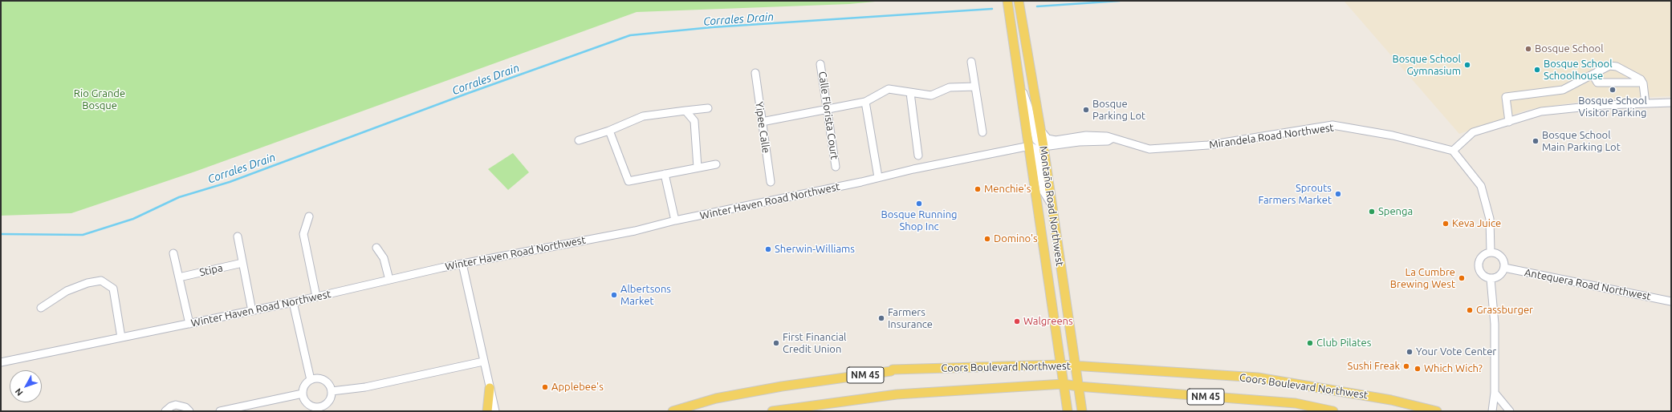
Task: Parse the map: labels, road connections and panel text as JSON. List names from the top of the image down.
{
  "streets": {
    "main road": ["Montaño Road Northwest", "Coors Boulevard Northwest", "NM 45"],
    "street": [
      "Calle Florista Court",
      "Yipee Calle",
      "Mirandela Road Northwest",
      "Winter Haven Road Northwest",
      "Stipa",
      "Antequera Road Northwest"
    ]
  },
  "crossings": [
    ["Mirandela Road Northwest", "Montaño Road Northwest"],
    ["Winter Haven Road Northwest", "Montaño Road Northwest"],
    ["Montaño Road Northwest", "Coors Boulevard Northwest"]
  ],
  "water": ["Corrales Drain"],
  "parks": ["Rio Grande Bosque"],
  "places": [
    "Bosque School",
    "Bosque School Gymnasium",
    "Bosque School Schoolhouse",
    "Bosque School Visitor Parking",
    "Bosque Parking Lot",
    "Bosque School Main Parking Lot",
    "Menchie's",
    "Sprouts Farmers Market",
    "Bosque Running Shop Inc",
    "Spenga",
    "Keva Juice",
    "Domino's",
    "Sherwin-Williams",
    "La Cumbre Brewing West",
    "Albertsons Market",
    "Grassburger",
    "Farmers Insurance",
    "Walgreens",
    "First Financial Credit Union",
    "Club Pilates",
    "Your Vote Center",
    "Sushi Freak",
    "Which Wich?",
    "Applebee's"
  ],
  "north": "bottom left"
}
